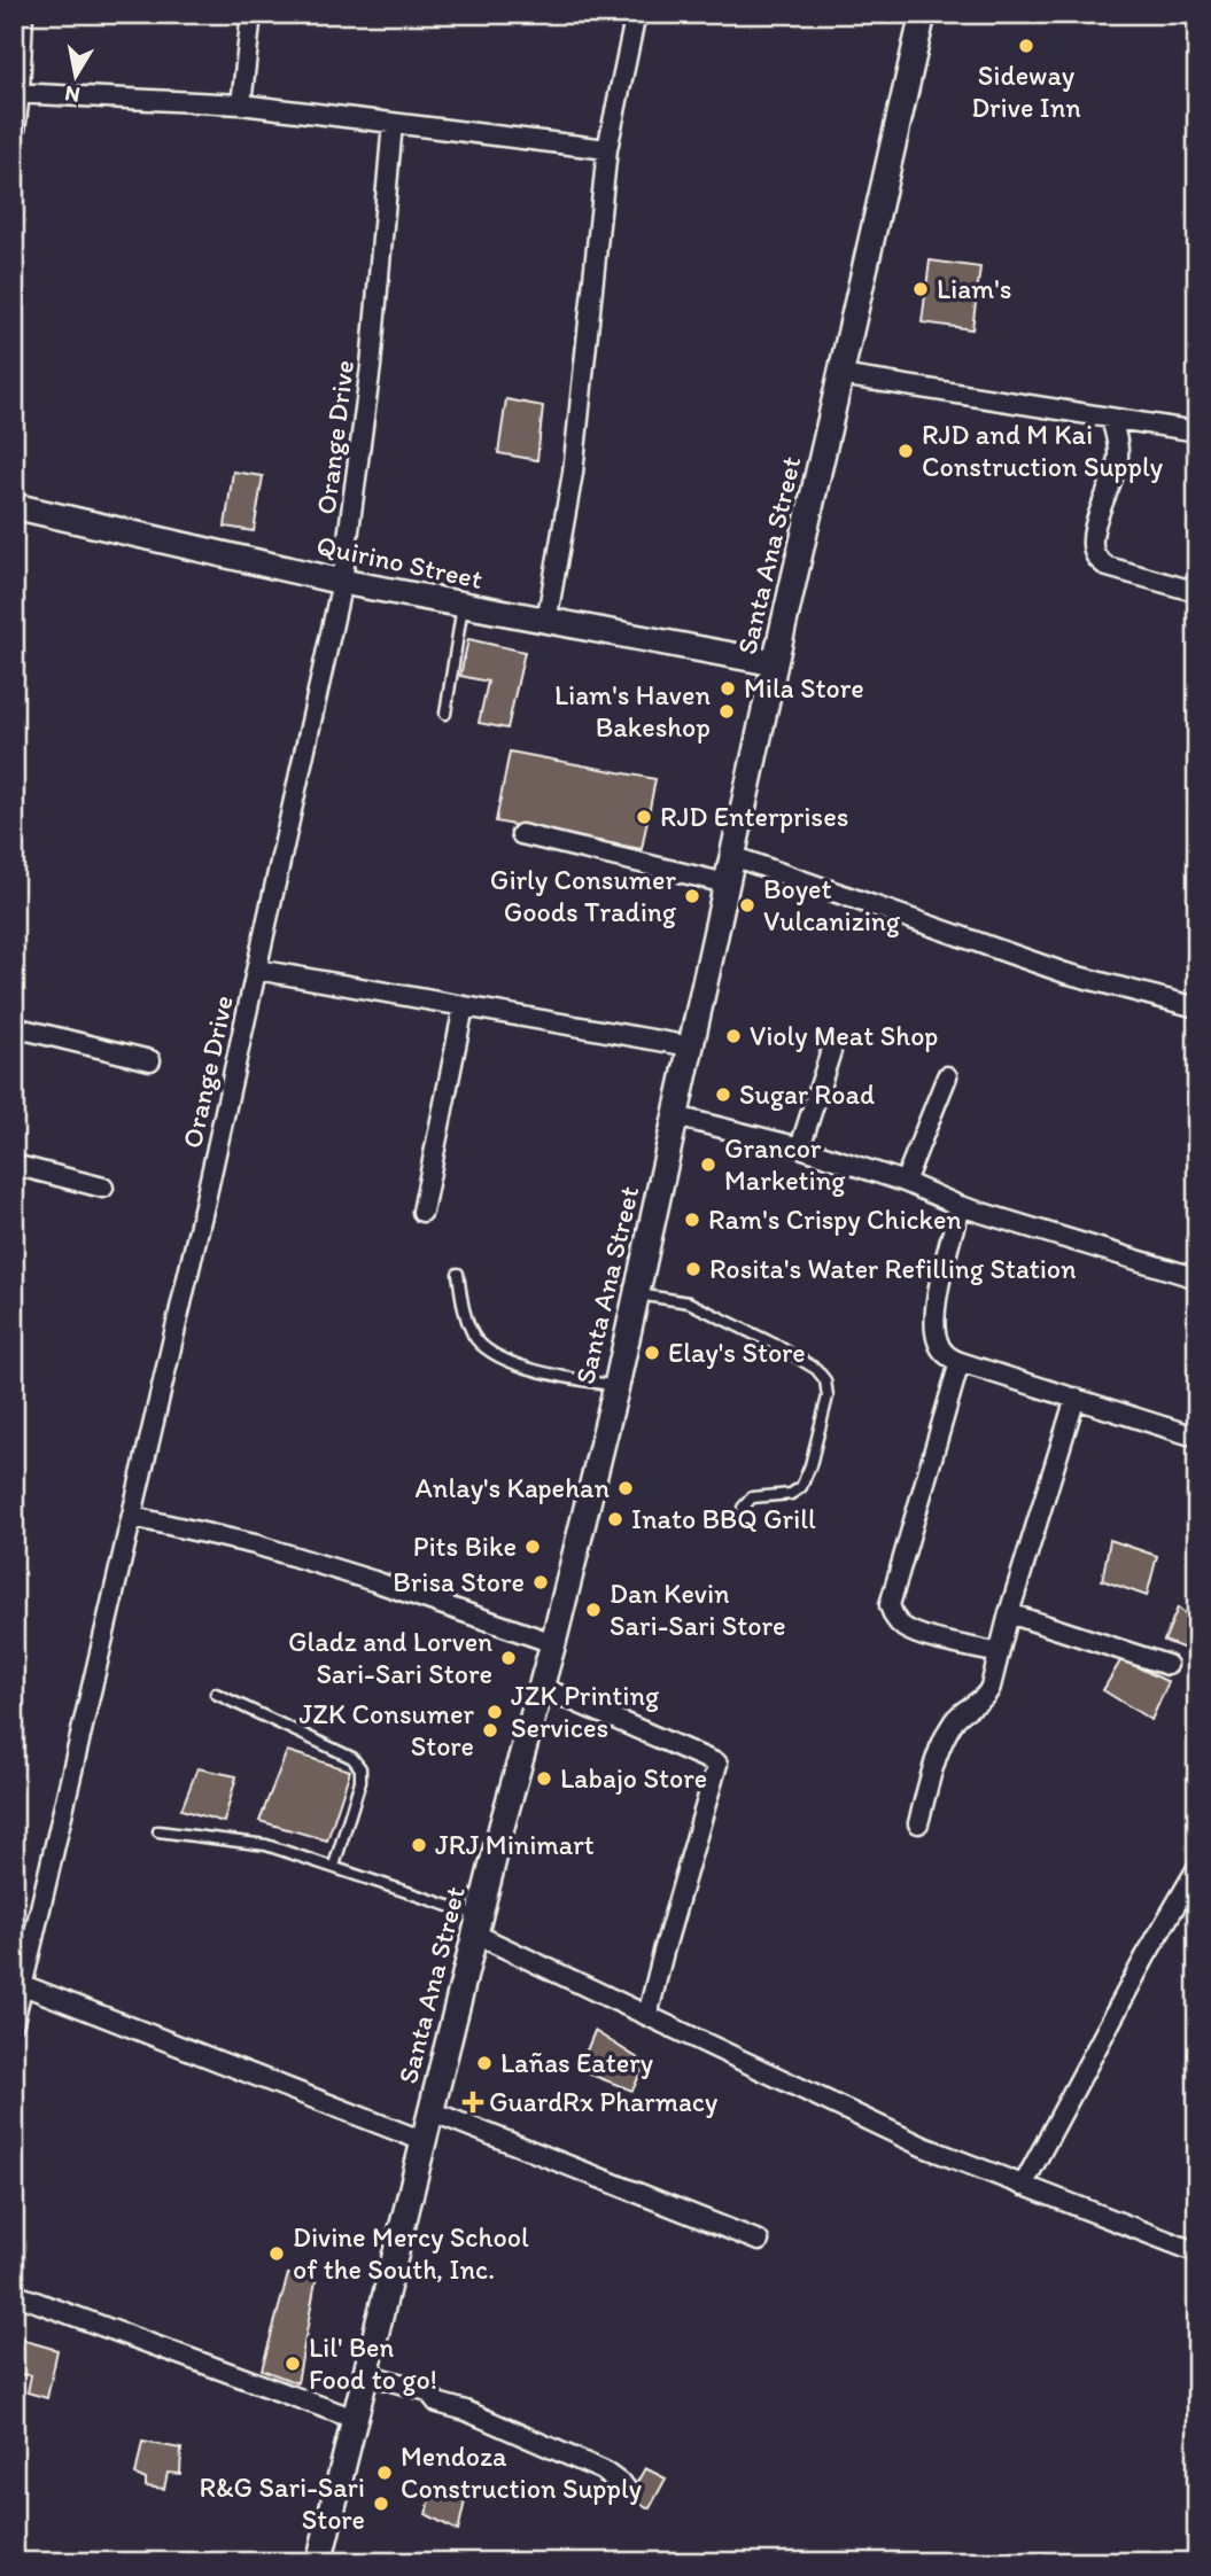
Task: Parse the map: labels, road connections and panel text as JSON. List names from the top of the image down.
{
  "streets": {
    "main road": ["Santa Ana Street", "Quirino Street"],
    "street": ["Orange Drive"]
  },
  "crossings": [
    ["Orange Drive", "Quirino Street"],
    ["Santa Ana Street", "Quirino Street"]
  ],
  "places": {
    "other": [
      "Sideway Drive Inn",
      "Liam's",
      "RJD and M Kai Construction Supply",
      "Mila Store",
      "Liam's Haven Bakeshop",
      "RJD Enterprises",
      "Girly Consumer Goods Trading",
      "Boyet Vulcanizing",
      "Violy Meat Shop",
      "Sugar Road",
      "Grancor Marketing",
      "Ram's Crispy Chicken",
      "Rosita's Water Refilling Station",
      "Elay's Store",
      "Anlay's Kapehan",
      "Inato BBQ Grill",
      "Pits Bike",
      "Brisa Store",
      "Dan Kevin Sari-Sari Store",
      "Gladz and Lorven Sari-Sari Store",
      "JZK Printing Services",
      "JZK Consumer Store",
      "Labajo Store",
      "JRJ Minimart",
      "Lañas Eatery",
      "Divine Mercy School of the South, Inc.",
      "Lil' Ben Food to go!",
      "Mendoza Construction Supply",
      "R&G Sari-Sari Store"
    ],
    "health": ["GuardRx Pharmacy"]
  },
  "north": "bottom"
}
